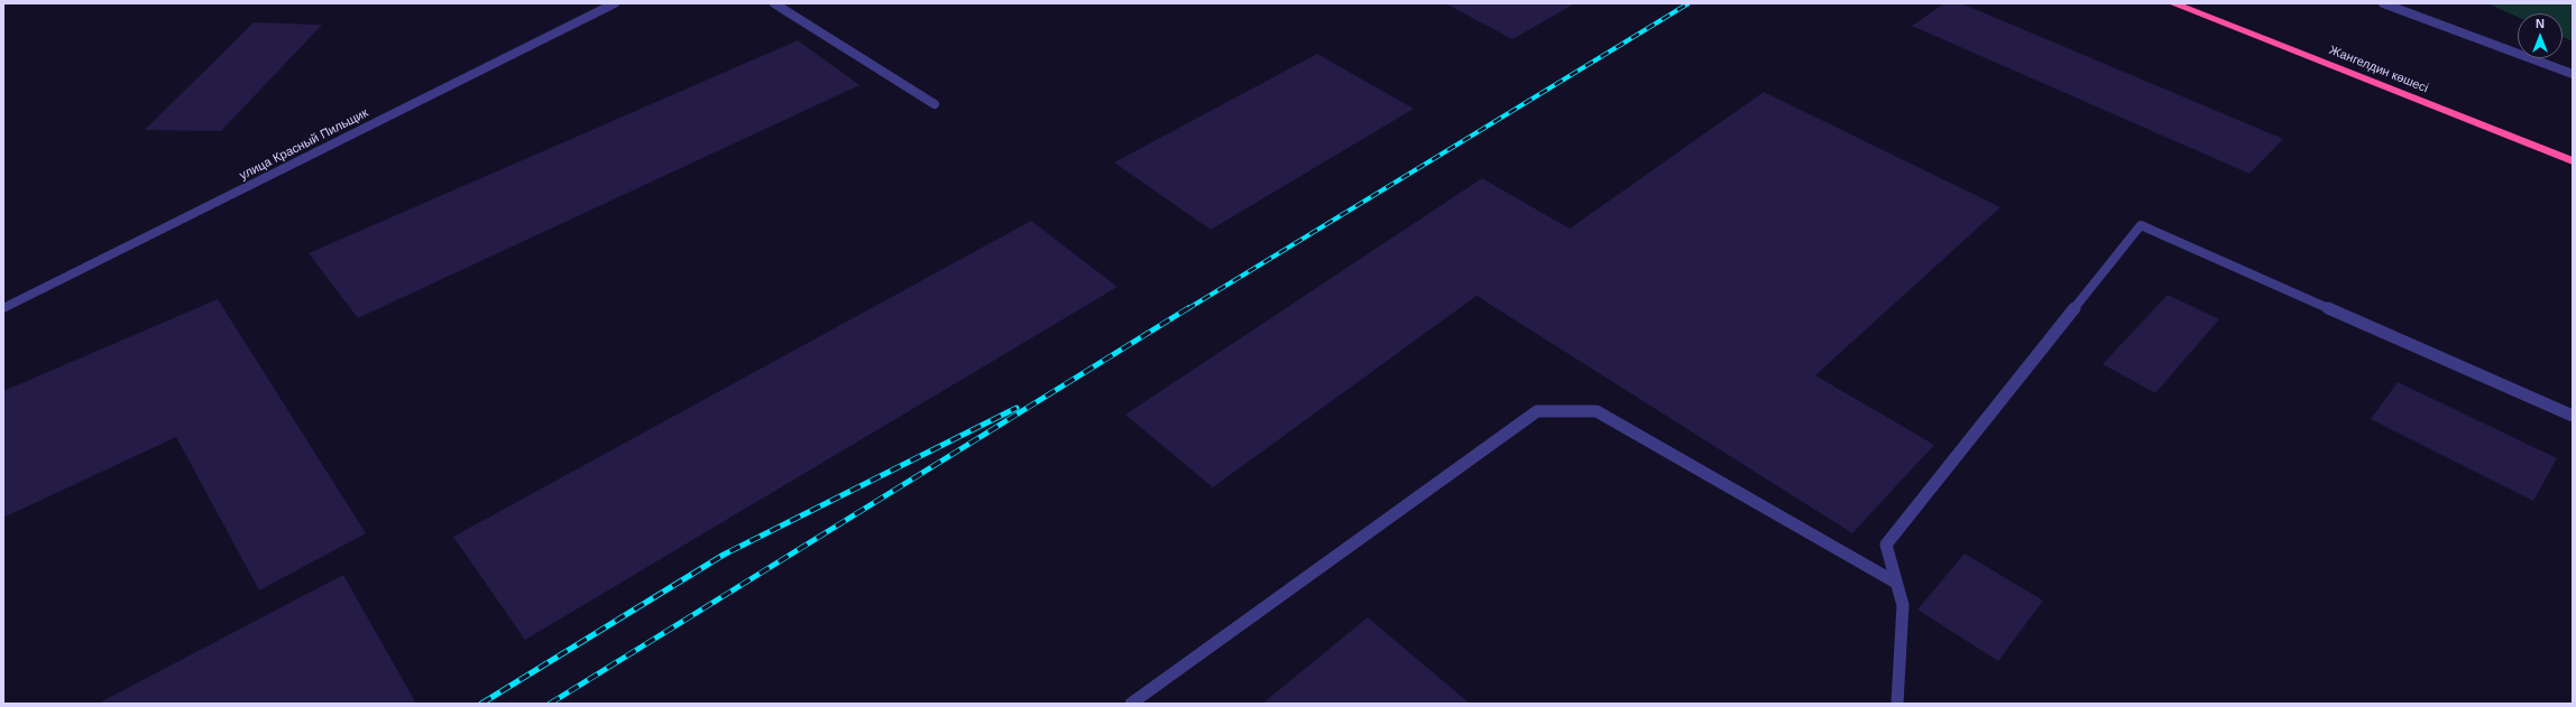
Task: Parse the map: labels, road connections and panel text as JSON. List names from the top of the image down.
{
  "streets": {
    "highway": ["Жангелдин көшесі"],
    "street": ["улица Красный Пильщик"]
  },
  "north": "top"
}
